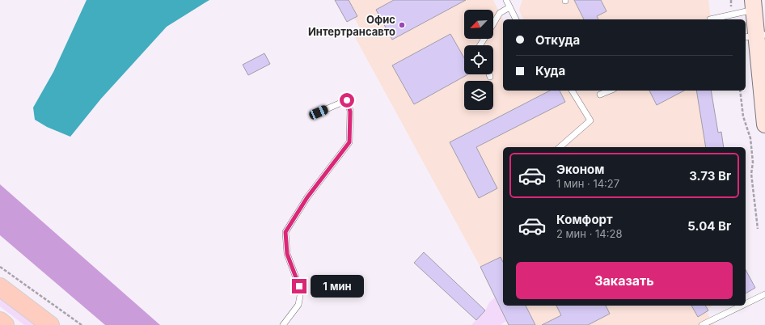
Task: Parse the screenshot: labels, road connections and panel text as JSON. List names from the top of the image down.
{
  "places": ["Офис Интертрансавто"],
  "north": "bottom left",
  "page": {
    "banner": ["Откуда", "Куда"],
    "list": [
      {
        "name": "Эконом",
        "note": "1 мин · 14:27",
        "value": "3.73 Br"
      },
      {
        "name": "Комфорт",
        "note": "2 мин · 14:28",
        "value": "5.04 Br"
      }
    ],
    "buttons": "Заказать",
    "bubble": "1 мин"
  }
}
